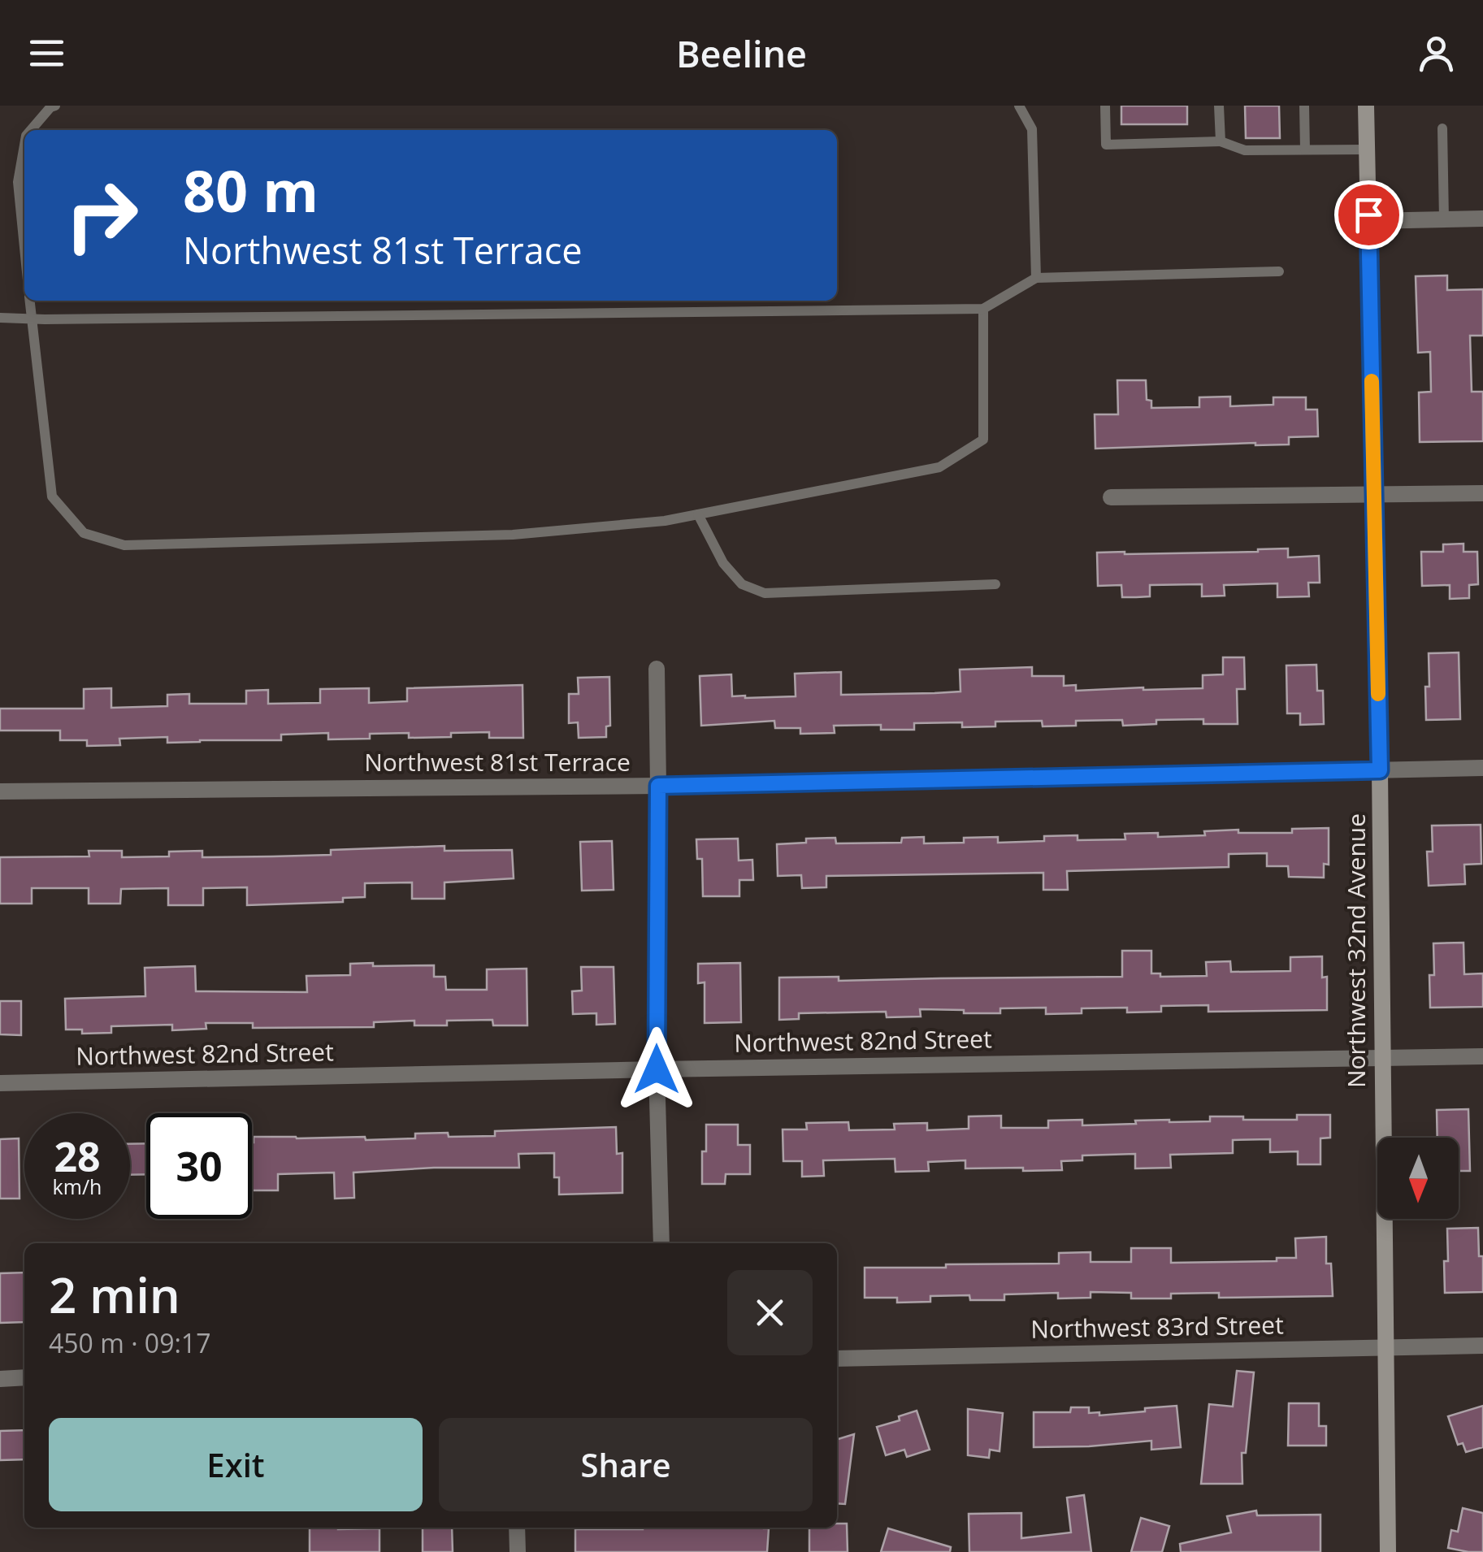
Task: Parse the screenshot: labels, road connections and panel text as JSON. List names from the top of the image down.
{
  "streets": {
    "main road": ["Northwest 32nd Avenue"],
    "street": ["Northwest 81st Terrace", "Northwest 82nd Street", "Northwest 83rd Street"]
  },
  "crossings": [
    ["Northwest 81st Terrace", "Northwest 32nd Avenue"],
    ["Northwest 32nd Avenue", "Northwest 82nd Street"],
    ["Northwest 32nd Avenue", "Northwest 83rd Street"]
  ],
  "north": "bottom",
  "page": {
    "header": "Beeline",
    "turn": ["80 m", "Northwest 81st Terrace"],
    "speed": "28 km/h",
    "limit": "30",
    "heading": ["2 min", "450 m · 09:17"],
    "buttons": ["Exit", "Share"]
  }
}
